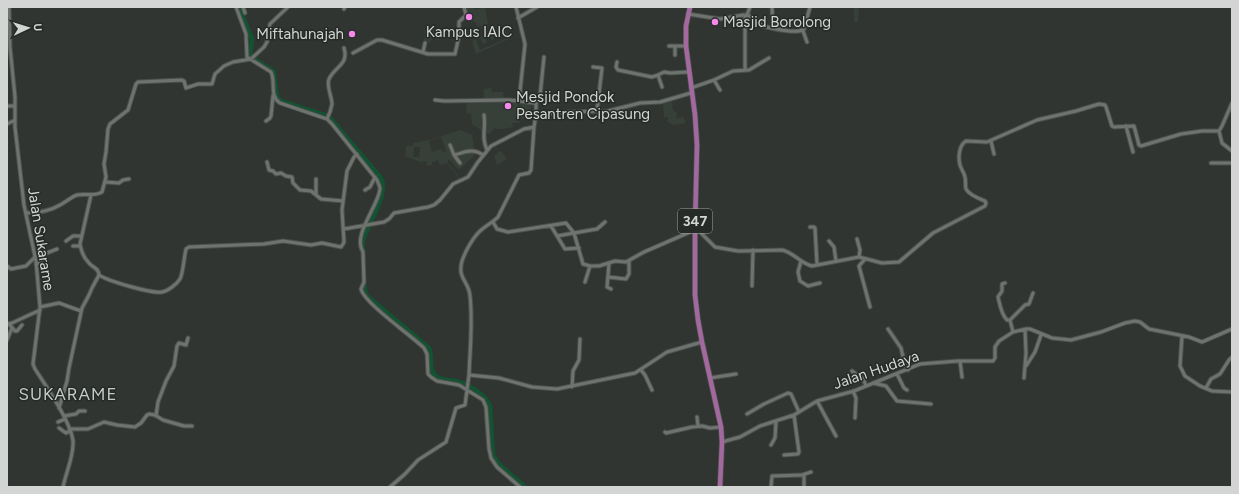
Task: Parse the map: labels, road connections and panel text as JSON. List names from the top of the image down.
{
  "streets": {
    "main road": ["347"],
    "street": ["Jalan Sukarame", "Jalan Hudaya"]
  },
  "crossings": [
    ["347", "Jalan Hudaya"]
  ],
  "districts": ["SUKARAME"],
  "places": [
    "Kampus IAIC",
    "Masjid Borolong",
    "Miftahunajah",
    "Mesjid Pondok Pesantren Cipasung"
  ],
  "north": "right"
}
